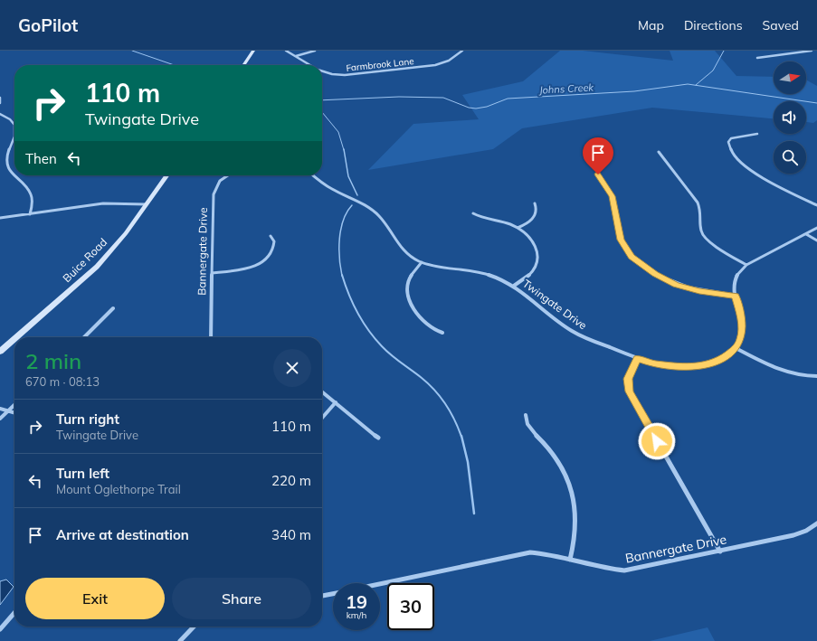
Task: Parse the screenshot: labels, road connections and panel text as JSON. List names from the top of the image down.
{
  "streets": {
    "street": [
      "Farmbrook Lane",
      "Bannergate Drive",
      "Buice Road",
      "Twingate Drive"
    ]
  },
  "water": ["Johns Creek"],
  "north": "right",
  "page": {
    "header": "GoPilot",
    "nav": ["Map", "Directions", "Saved"],
    "turn": ["110 m", "Twingate Drive"],
    "then": "Then",
    "heading": ["2 min", "670 m · 08:13"],
    "list": [
      {
        "name": "Turn right",
        "note": "Twingate Drive",
        "value": "110 m"
      },
      {
        "name": "Turn left",
        "note": "Mount Oglethorpe Trail",
        "value": "220 m"
      },
      {
        "name": "Arrive at destination",
        "value": "340 m"
      }
    ],
    "buttons": ["Exit", "Share"],
    "speed": "19 km/h",
    "limit": "30"
  }
}
